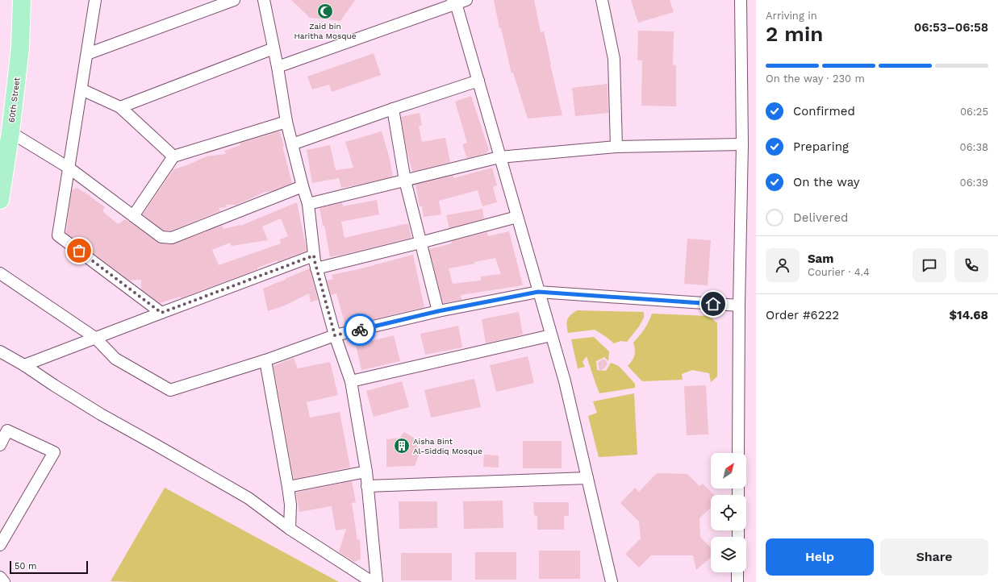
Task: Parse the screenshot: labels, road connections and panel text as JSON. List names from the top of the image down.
{
  "streets": {
    "main road": ["60th Street"]
  },
  "places": {
    "mosque": ["Zaid bin Haritha Mosque"],
    "building": ["Aisha Bint Al-Siddiq Mosque"]
  },
  "scale_bar": "50 m",
  "north": "top right",
  "page": {
    "heading": ["2 min", "Arriving in", "06:53–06:58"],
    "panel": [
      "Sam",
      "Courier · 4.4",
      "Order #6222",
      "$14.68"
    ],
    "bar": "On the way · 230 m",
    "list": [
      ["Confirmed", "06:25"],
      ["Preparing", "06:38"],
      ["On the way", "06:39"],
      "Delivered"
    ],
    "buttons": ["Help", "Share"],
    "scale": "50 m"
  }
}
